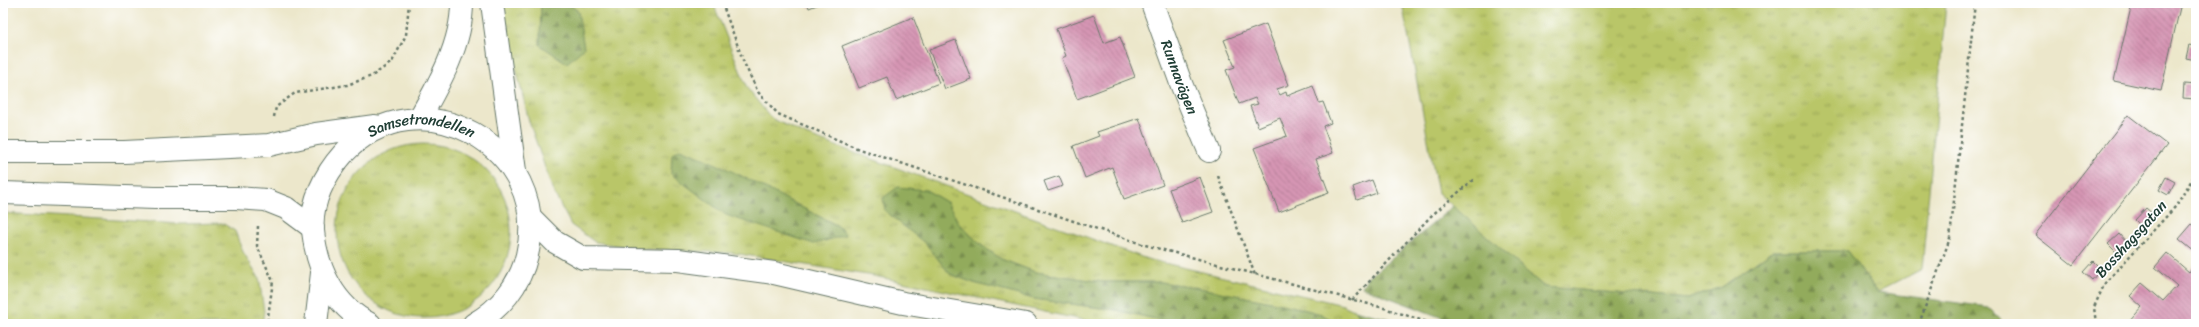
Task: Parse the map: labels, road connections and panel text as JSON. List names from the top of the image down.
{
  "streets": {
    "street": ["Runnavägen", "Samsetrondellen"],
    "path": ["Bosshagsgatan"]
  }
}
